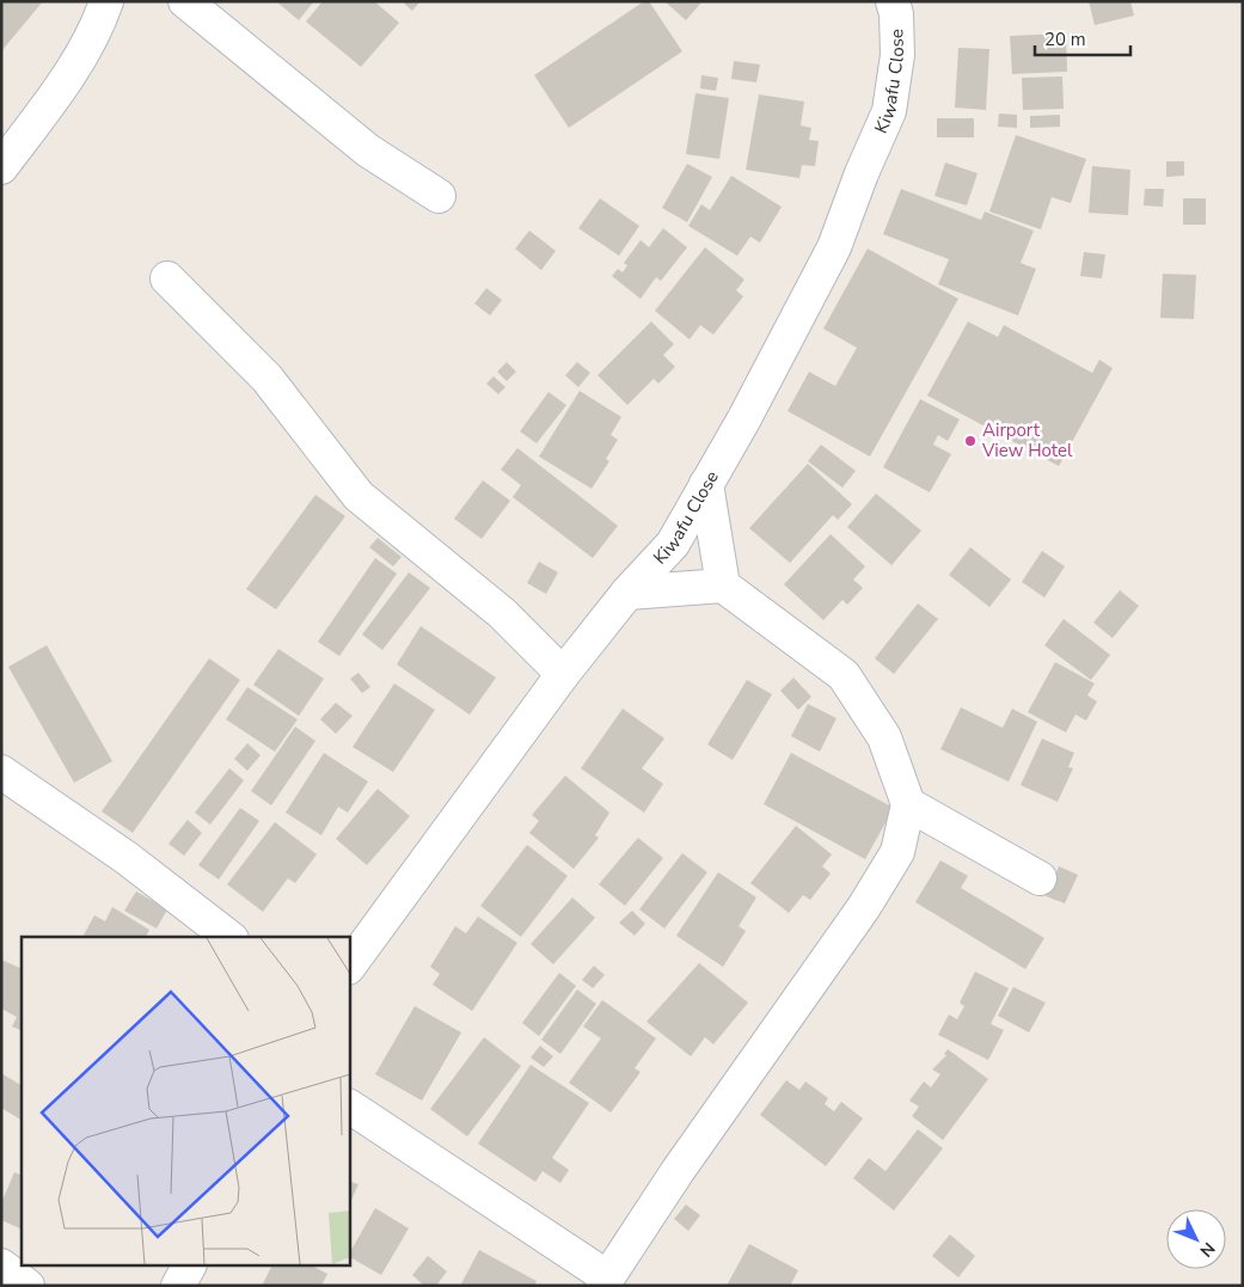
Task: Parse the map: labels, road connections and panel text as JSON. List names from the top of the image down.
{
  "streets": {
    "street": ["Kiwafu Close"]
  },
  "places": ["Airport View Hotel"],
  "scale_bar": "20 m",
  "north": "bottom right"
}
